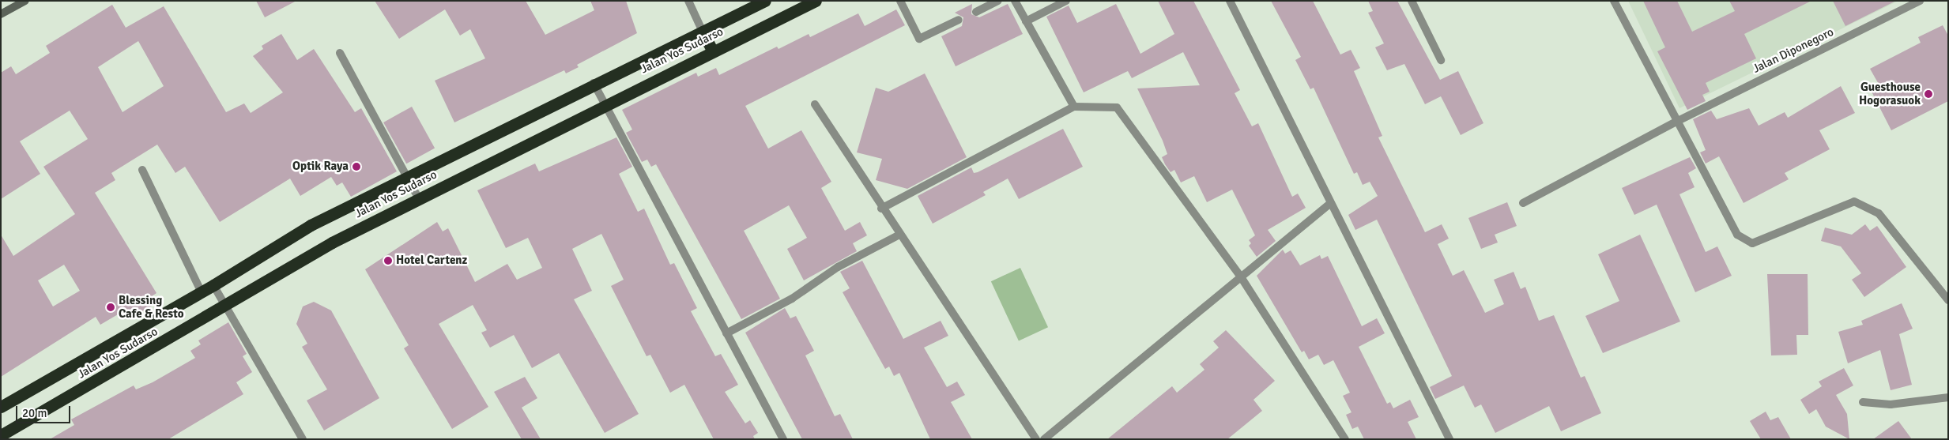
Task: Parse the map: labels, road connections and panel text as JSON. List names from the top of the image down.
{
  "streets": {
    "highway": ["Jalan Yos Sudarso"],
    "street": ["Jalan Diponegoro"]
  },
  "places": [
    "Guesthouse Hogorasuok",
    "Optik Raya",
    "Hotel Cartenz",
    "Blessing Cafe & Resto"
  ],
  "scale_bar": "20 m"
}
